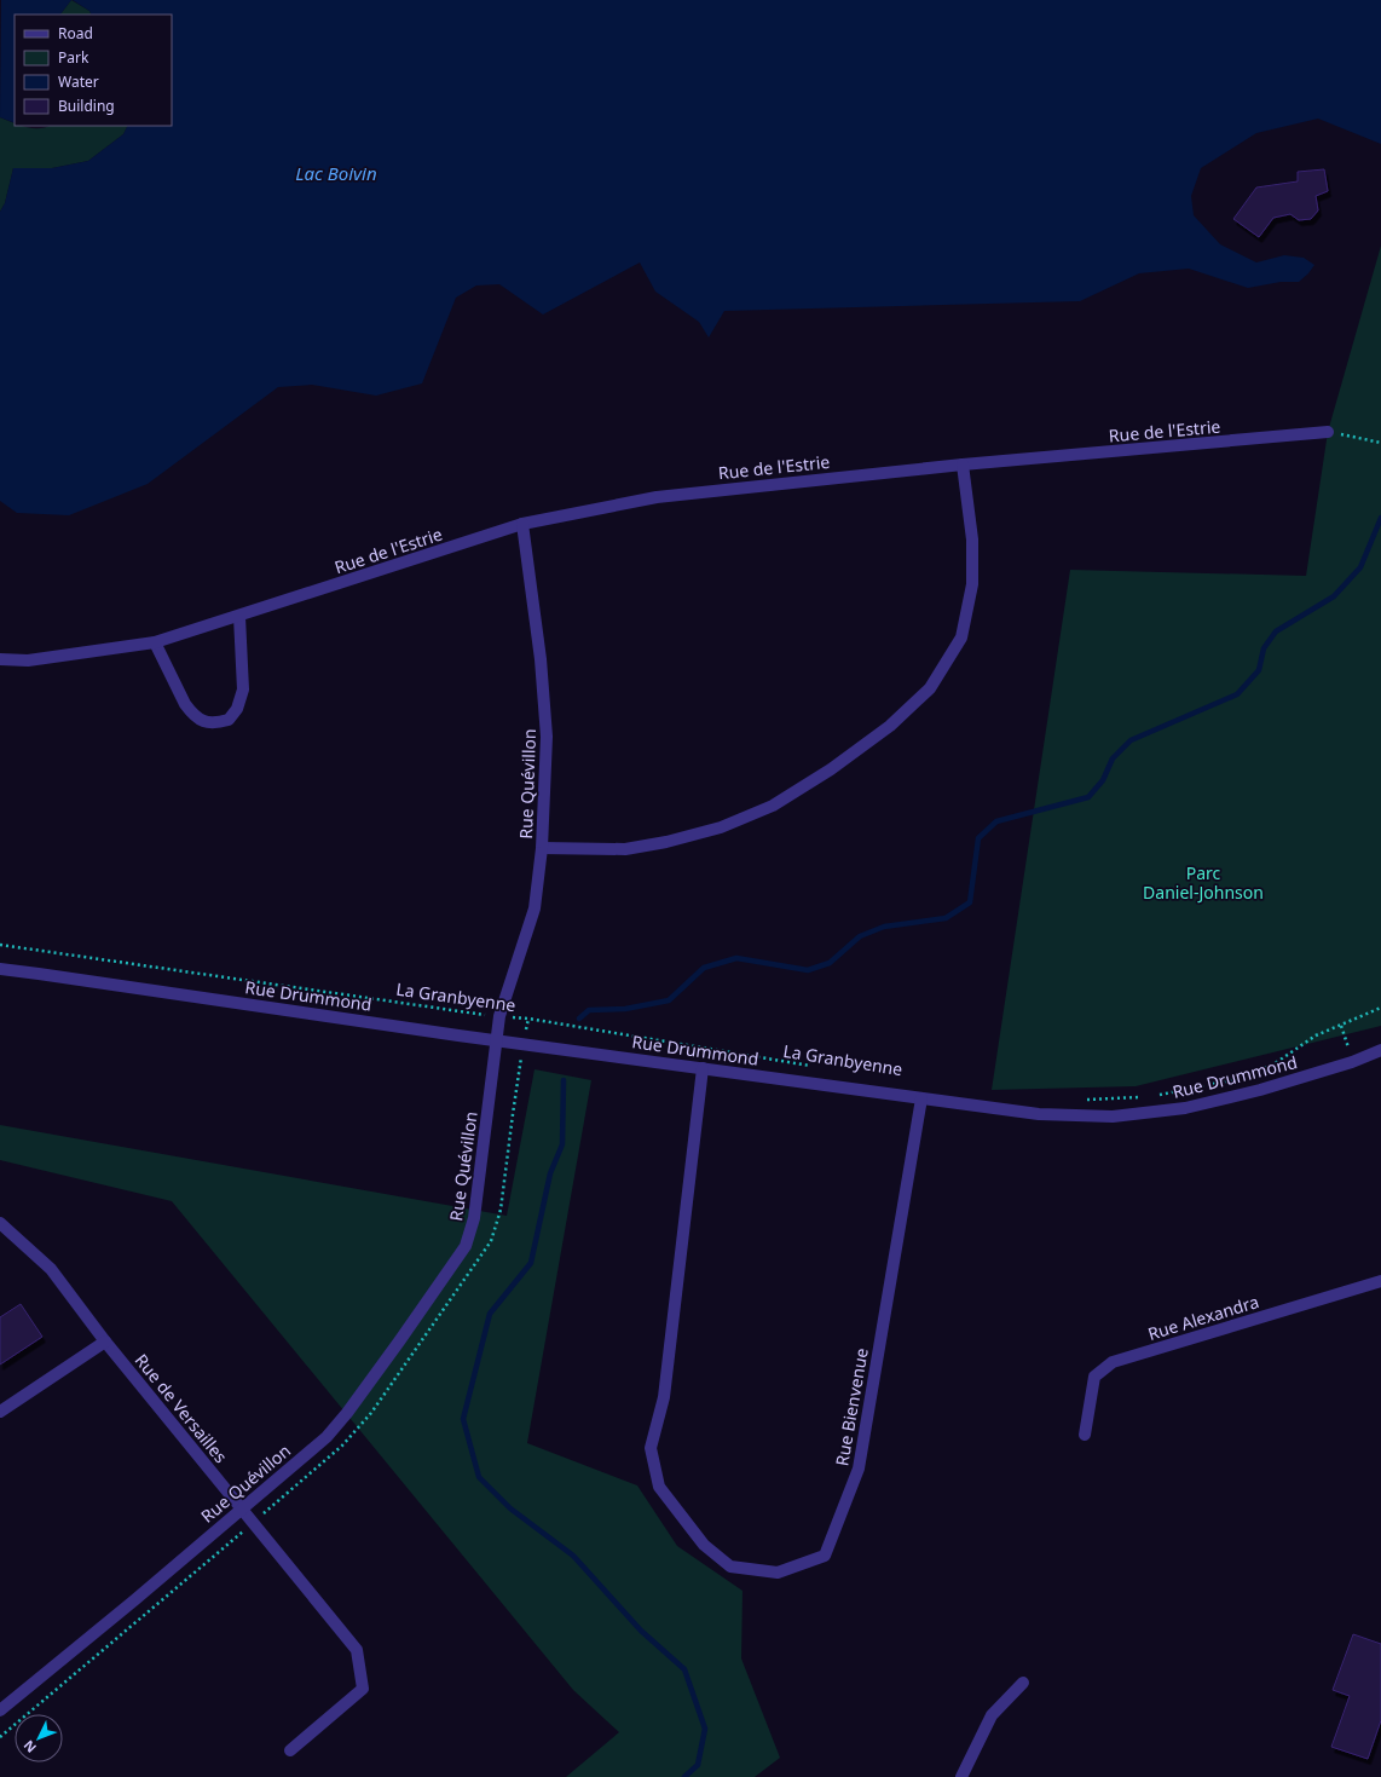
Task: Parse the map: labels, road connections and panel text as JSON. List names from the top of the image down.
{
  "streets": {
    "street": [
      "Rue de l'Estrie",
      "Rue Quévillon",
      "Rue Drummond",
      "Rue Alexandra",
      "Rue Bienvenue",
      "Rue de Versailles"
    ],
    "path": ["La Granbyenne"]
  },
  "crossings": [
    ["Rue de l'Estrie", "Rue Quévillon"],
    ["Rue Quévillon", "Rue Drummond"],
    ["Rue Quévillon", "La Granbyenne"],
    ["Rue Quévillon", "Rue de Versailles"],
    ["Rue Drummond", "Rue Bienvenue"]
  ],
  "water": ["Lac Boivin"],
  "parks": ["Parc Daniel-Johnson"],
  "legend": [
    "Road",
    "Park",
    "Water",
    "Building"
  ],
  "north": "bottom left"
}
